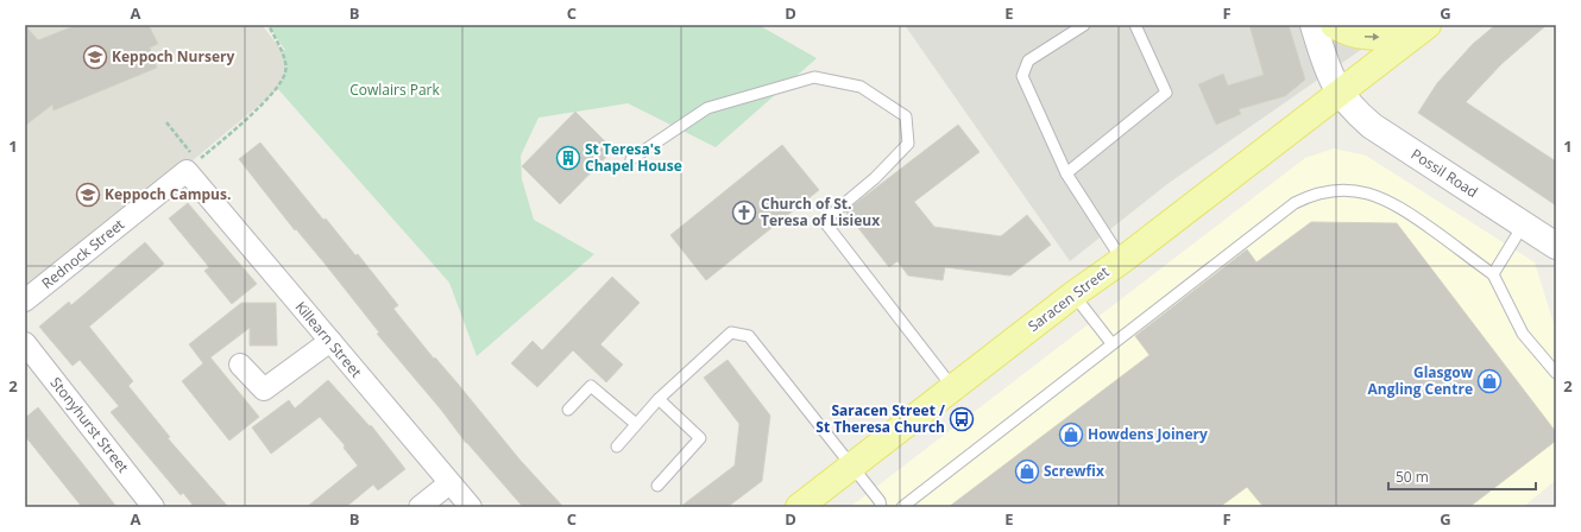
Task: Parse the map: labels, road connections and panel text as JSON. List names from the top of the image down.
{
  "streets": {
    "main road": ["Saracen Street"],
    "street": [
      "Possil Road",
      "Rednock Street",
      "Killearn Street",
      "Stonyhurst Street"
    ]
  },
  "crossings": [
    ["Possil Road", "Saracen Street"],
    ["Rednock Street", "Killearn Street"]
  ],
  "parks": ["Cowlairs Park"],
  "places": {
    "school or university": ["Keppoch Nursery", "Keppoch Campus."],
    "building": ["St Teresa's Chapel House"],
    "church": ["Church of St. Teresa of Lisieux"],
    "shop": ["Glasgow Angling Centre", "Howdens Joinery", "Screwfix"],
    "bus stop": ["Saracen Street / St Theresa Church"]
  },
  "scale_bar": "50 m",
  "grid": {
    "columns": [
      "A",
      "B",
      "C",
      "D",
      "E",
      "F",
      "G"
    ],
    "rows": ["1", "2"]
  }
}
